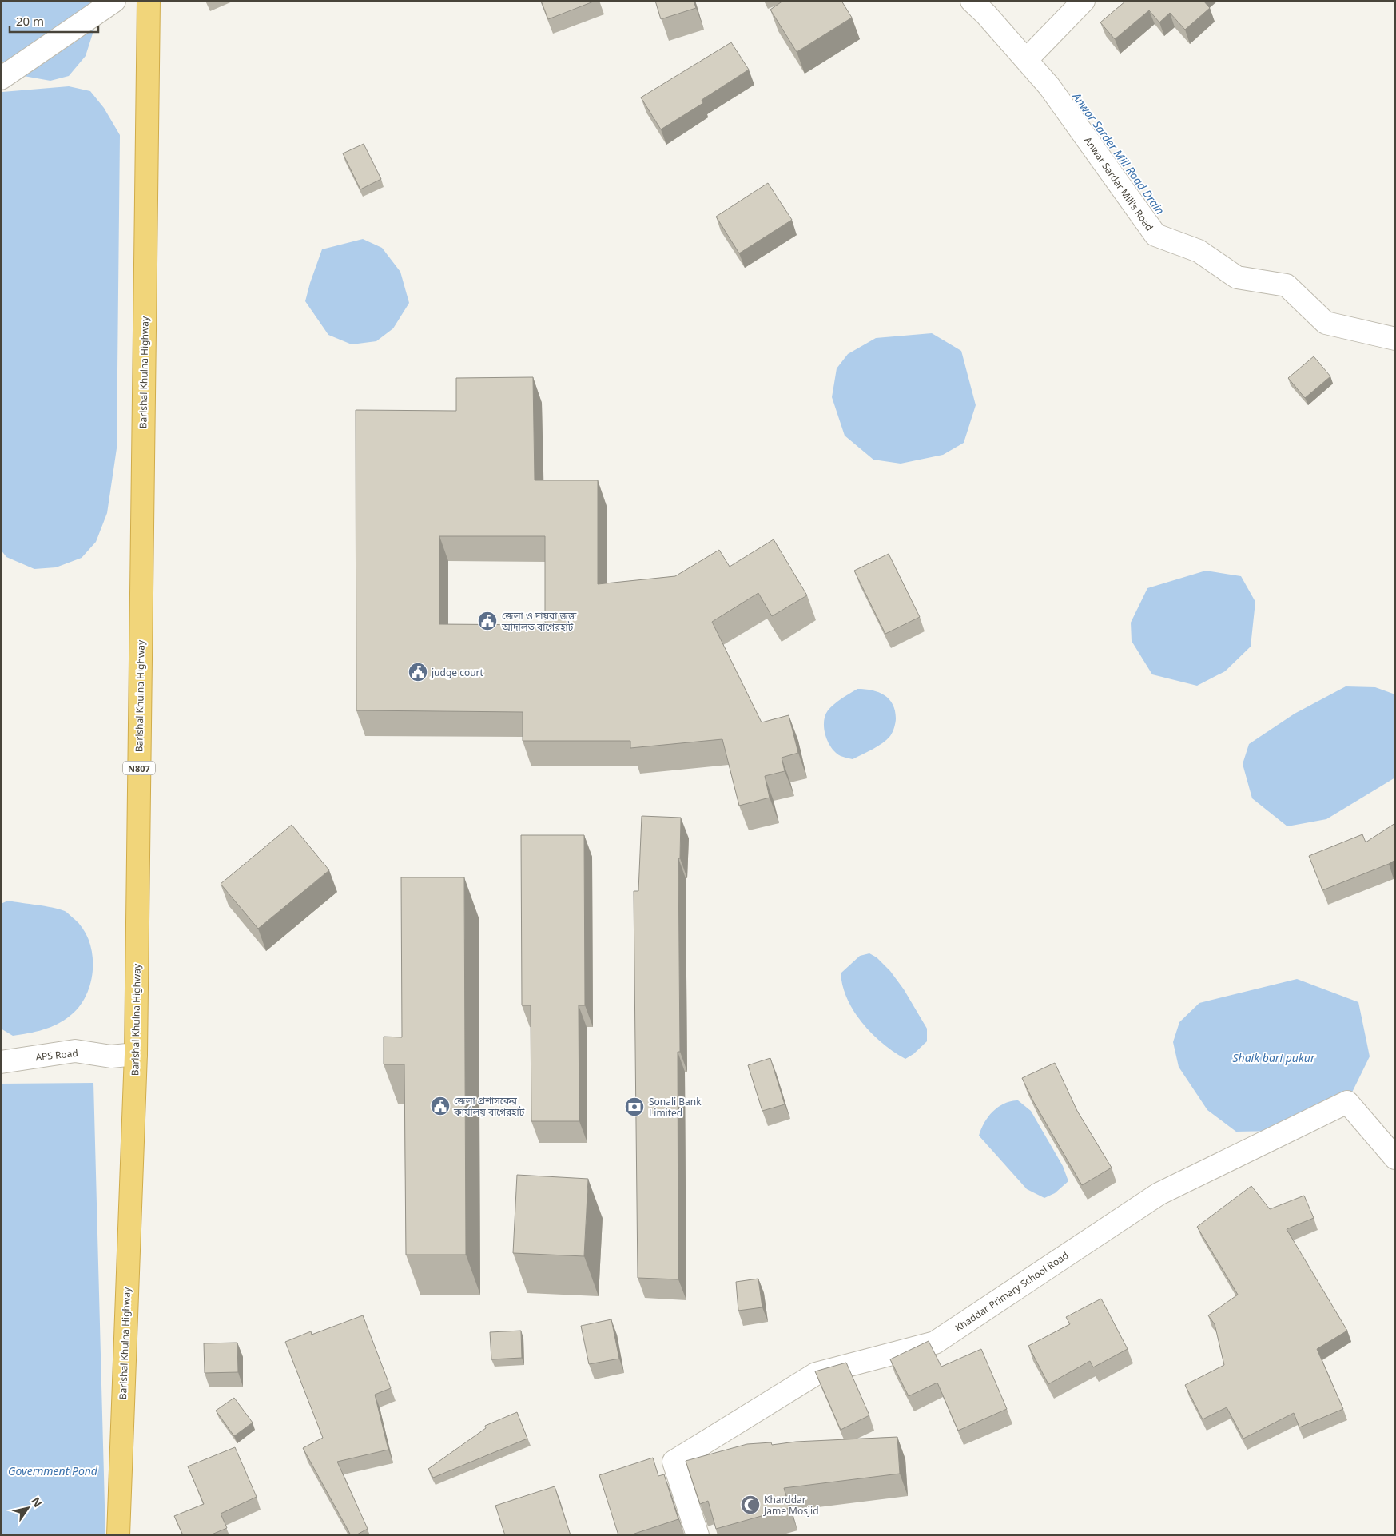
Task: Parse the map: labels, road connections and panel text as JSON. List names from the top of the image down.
{
  "streets": {
    "highway": ["Barishal Khulna Highway", "N807"],
    "street": ["Anwar Sardar Mill's Road", "APS Road", "Khaddar Primary School Road"]
  },
  "crossings": [
    ["Barishal Khulna Highway", "APS Road"]
  ],
  "water": ["Anwar Sarder Mill Road Drain", "Shaik bari pukur", "Government Pond"],
  "places": {
    "public building": ["জেলা ও দায়রা জজ আদালত বাগেরহাট", "judge court", "জেলা প্রশাসকের কার্যালয় বাগেরহাট"],
    "bank": ["Sonali Bank Limited"],
    "mosque": ["Kharddar Jame Mosjid"]
  },
  "scale_bar": "20 m",
  "north": "top right"
}
